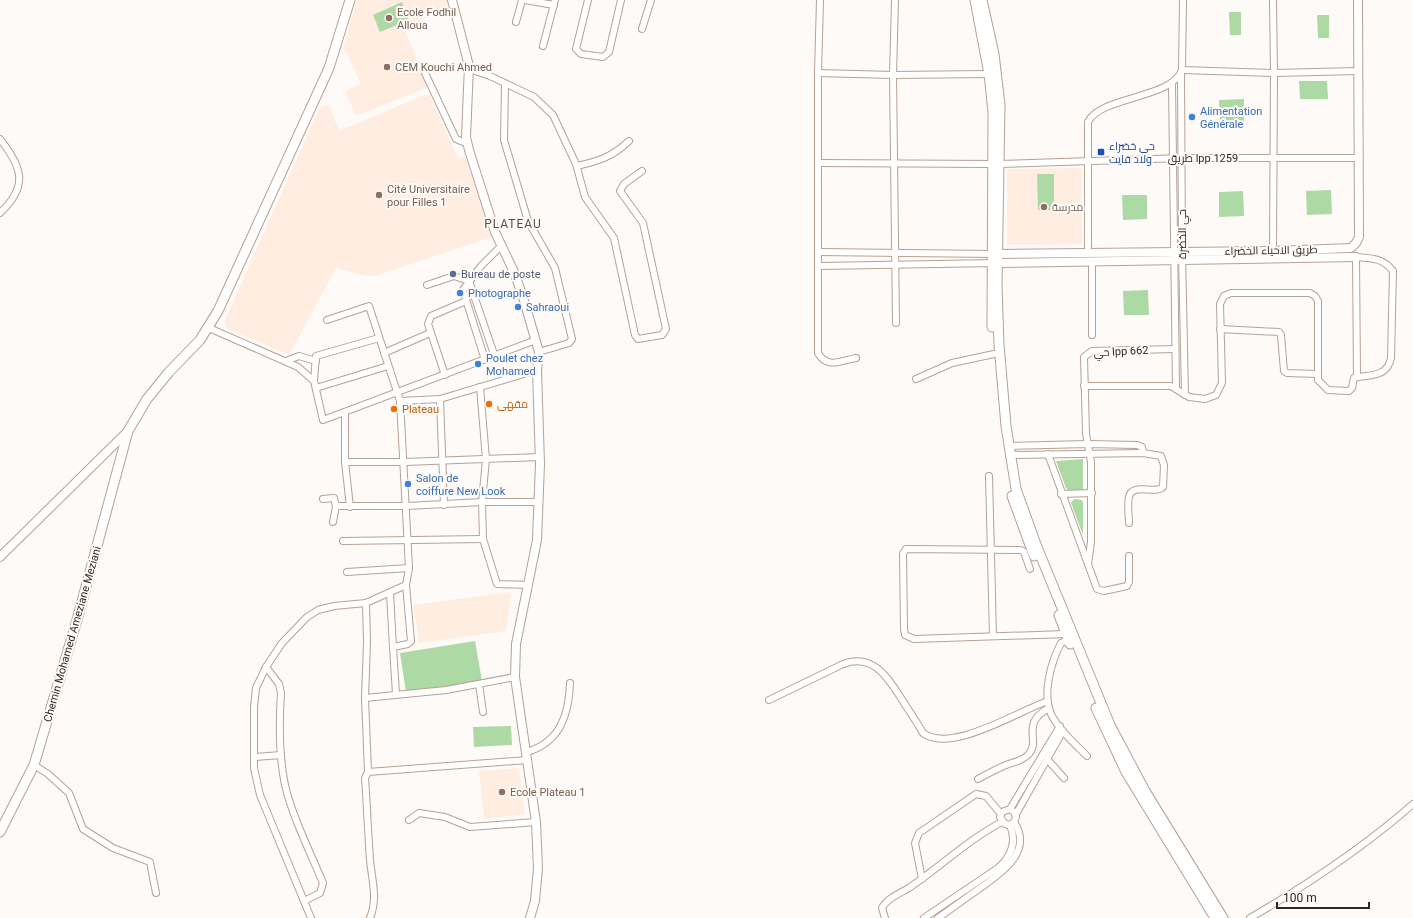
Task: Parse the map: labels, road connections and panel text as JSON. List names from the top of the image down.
{
  "streets": {
    "main road": ["Chemin Mohamed Ameziane Meziani"],
    "street": [
      "طريق lpp 1259",
      "حي الخضرة",
      "طريق الاحياء الخضراء",
      "حي lpp 662"
    ]
  },
  "crossings": [
    ["طريق lpp 1259", "حي الخضرة"],
    ["طريق lpp 1259", "طريق الاحياء الخضراء"],
    ["حي الخضرة", "طريق الاحياء الخضراء"]
  ],
  "districts": ["PLATEAU"],
  "places": {
    "other": [
      "Ecole Fodhil Alloua",
      "CEM Kouchi Ahmed",
      "Alimentation Générale",
      "Cité Universitaire pour Filles 1",
      "مدرسة",
      "Bureau de poste",
      "Photographe",
      "Sahraoui",
      "Poulet chez Mohamed",
      "مقهى",
      "Plateau",
      "Salon de coiffure New Look",
      "Ecole Plateau 1"
    ],
    "transit": ["حي خضراء ولاد فايت"]
  },
  "scale_bar": "100 m"
}
